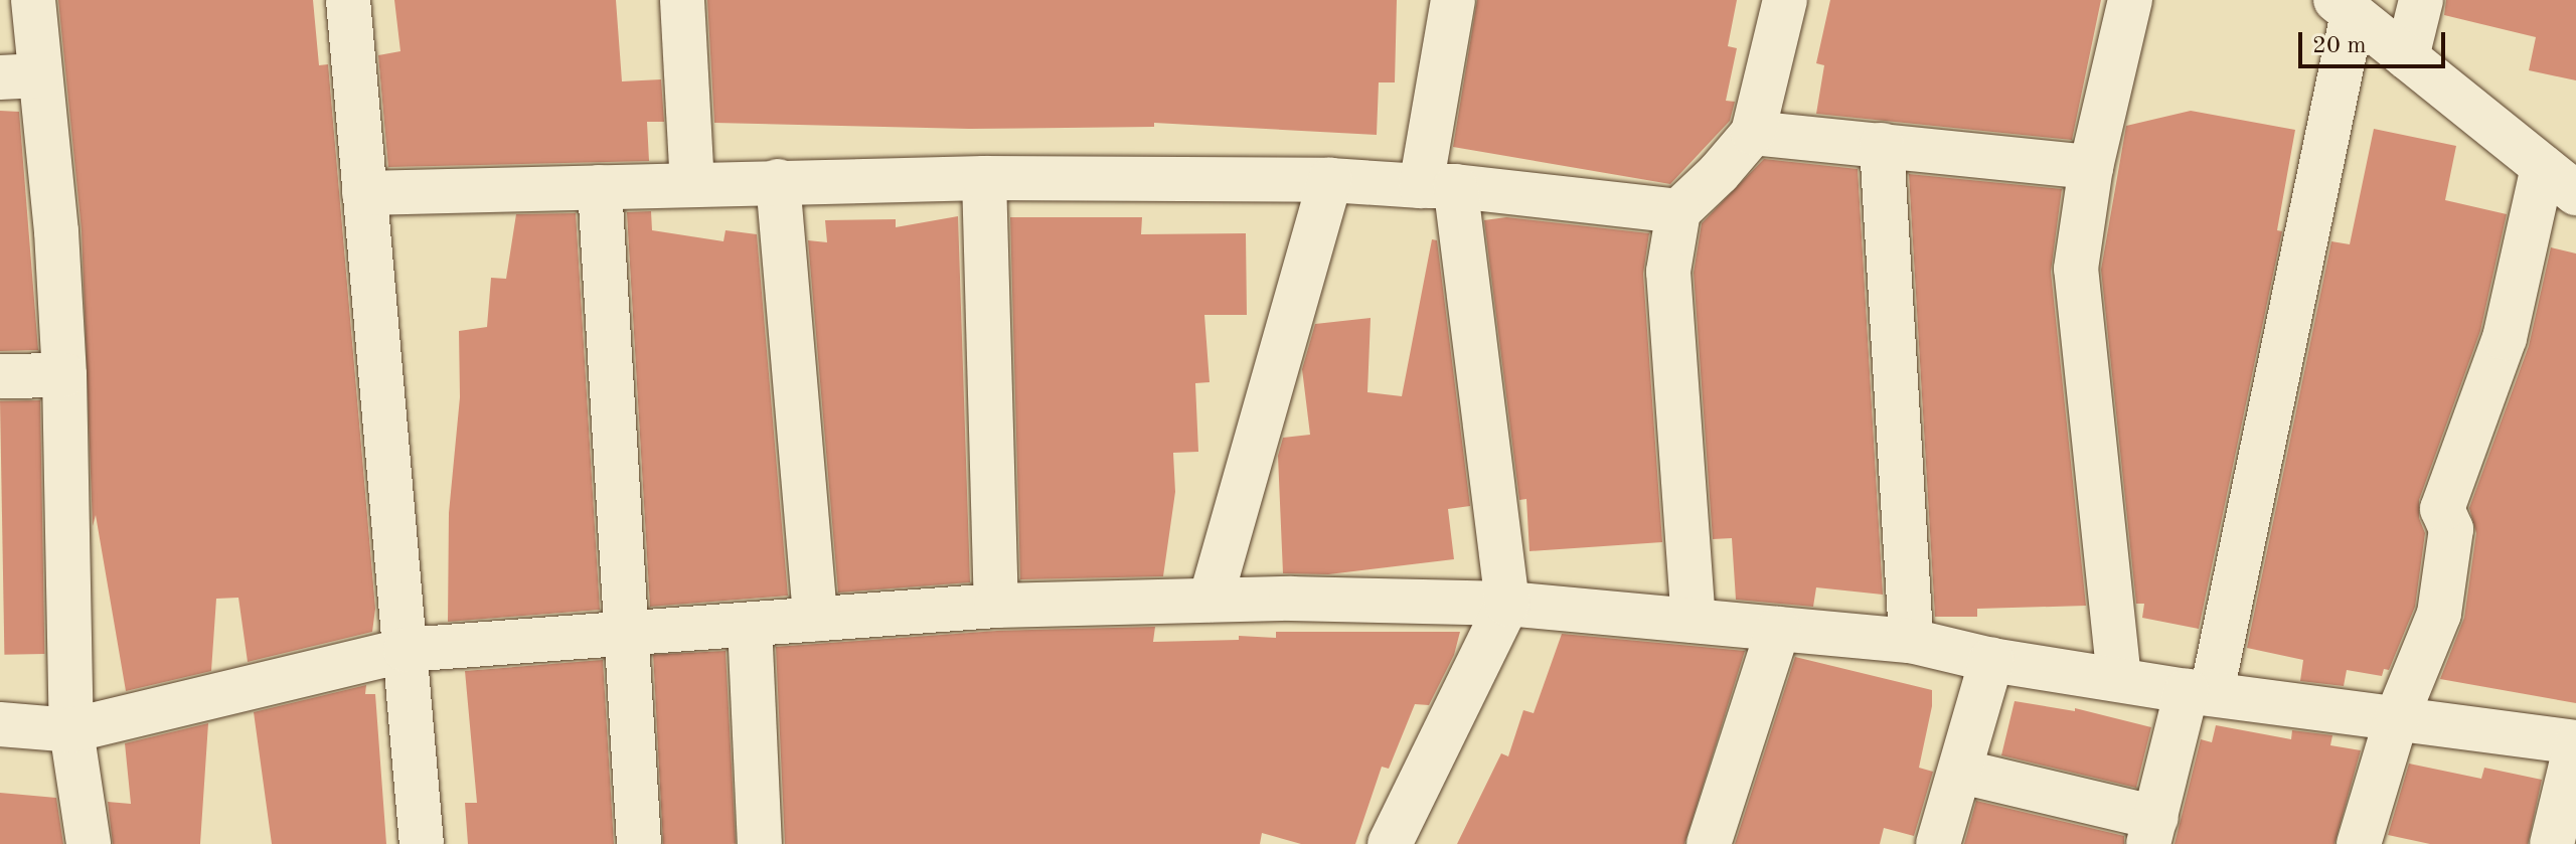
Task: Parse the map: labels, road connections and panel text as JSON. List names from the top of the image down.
{
  "scale_bar": "20 m"
}
